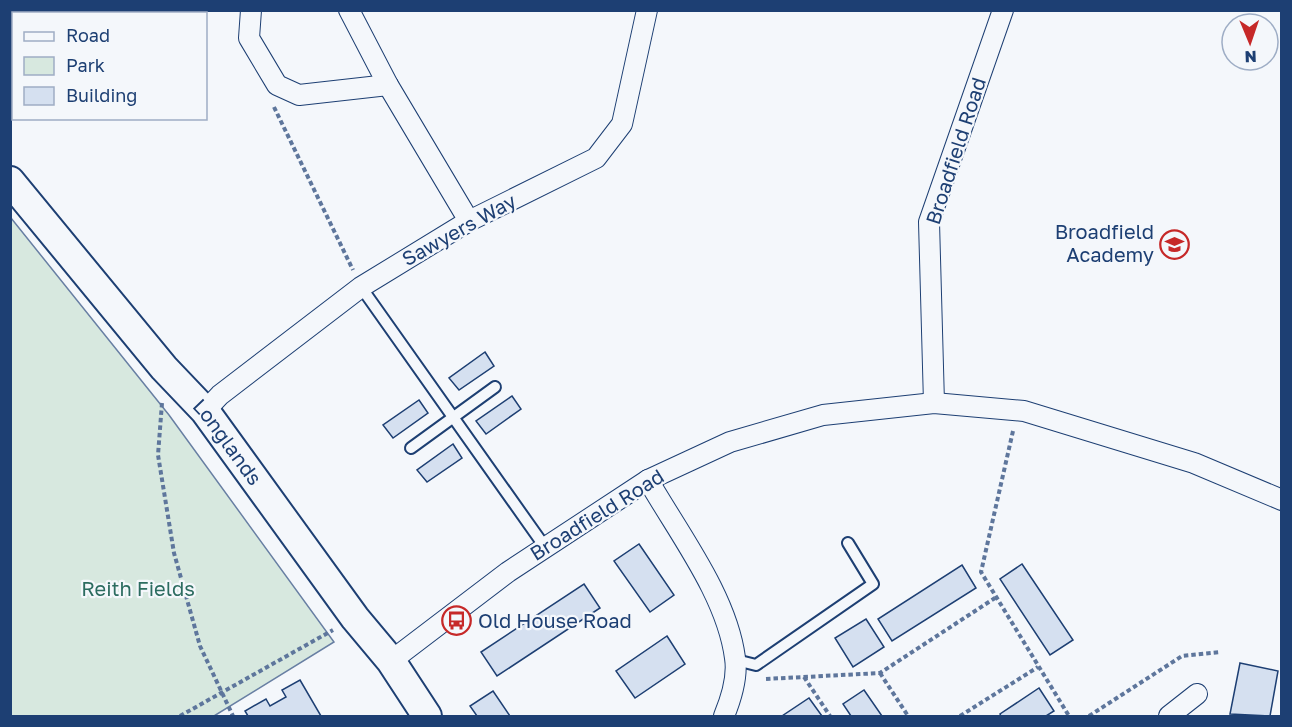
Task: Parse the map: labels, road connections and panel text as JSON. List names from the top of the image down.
{
  "streets": {
    "street": ["Broadfield Road", "Sawyers Way", "Longlands"]
  },
  "crossings": [
    ["Broadfield Road", "Longlands"],
    ["Sawyers Way", "Longlands"]
  ],
  "parks": ["Reith Fields"],
  "places": {
    "school or university": ["Broadfield Academy"],
    "bus stop": ["Old House Road"]
  },
  "legend": ["Road", "Park", "Building"],
  "north": "bottom"
}
